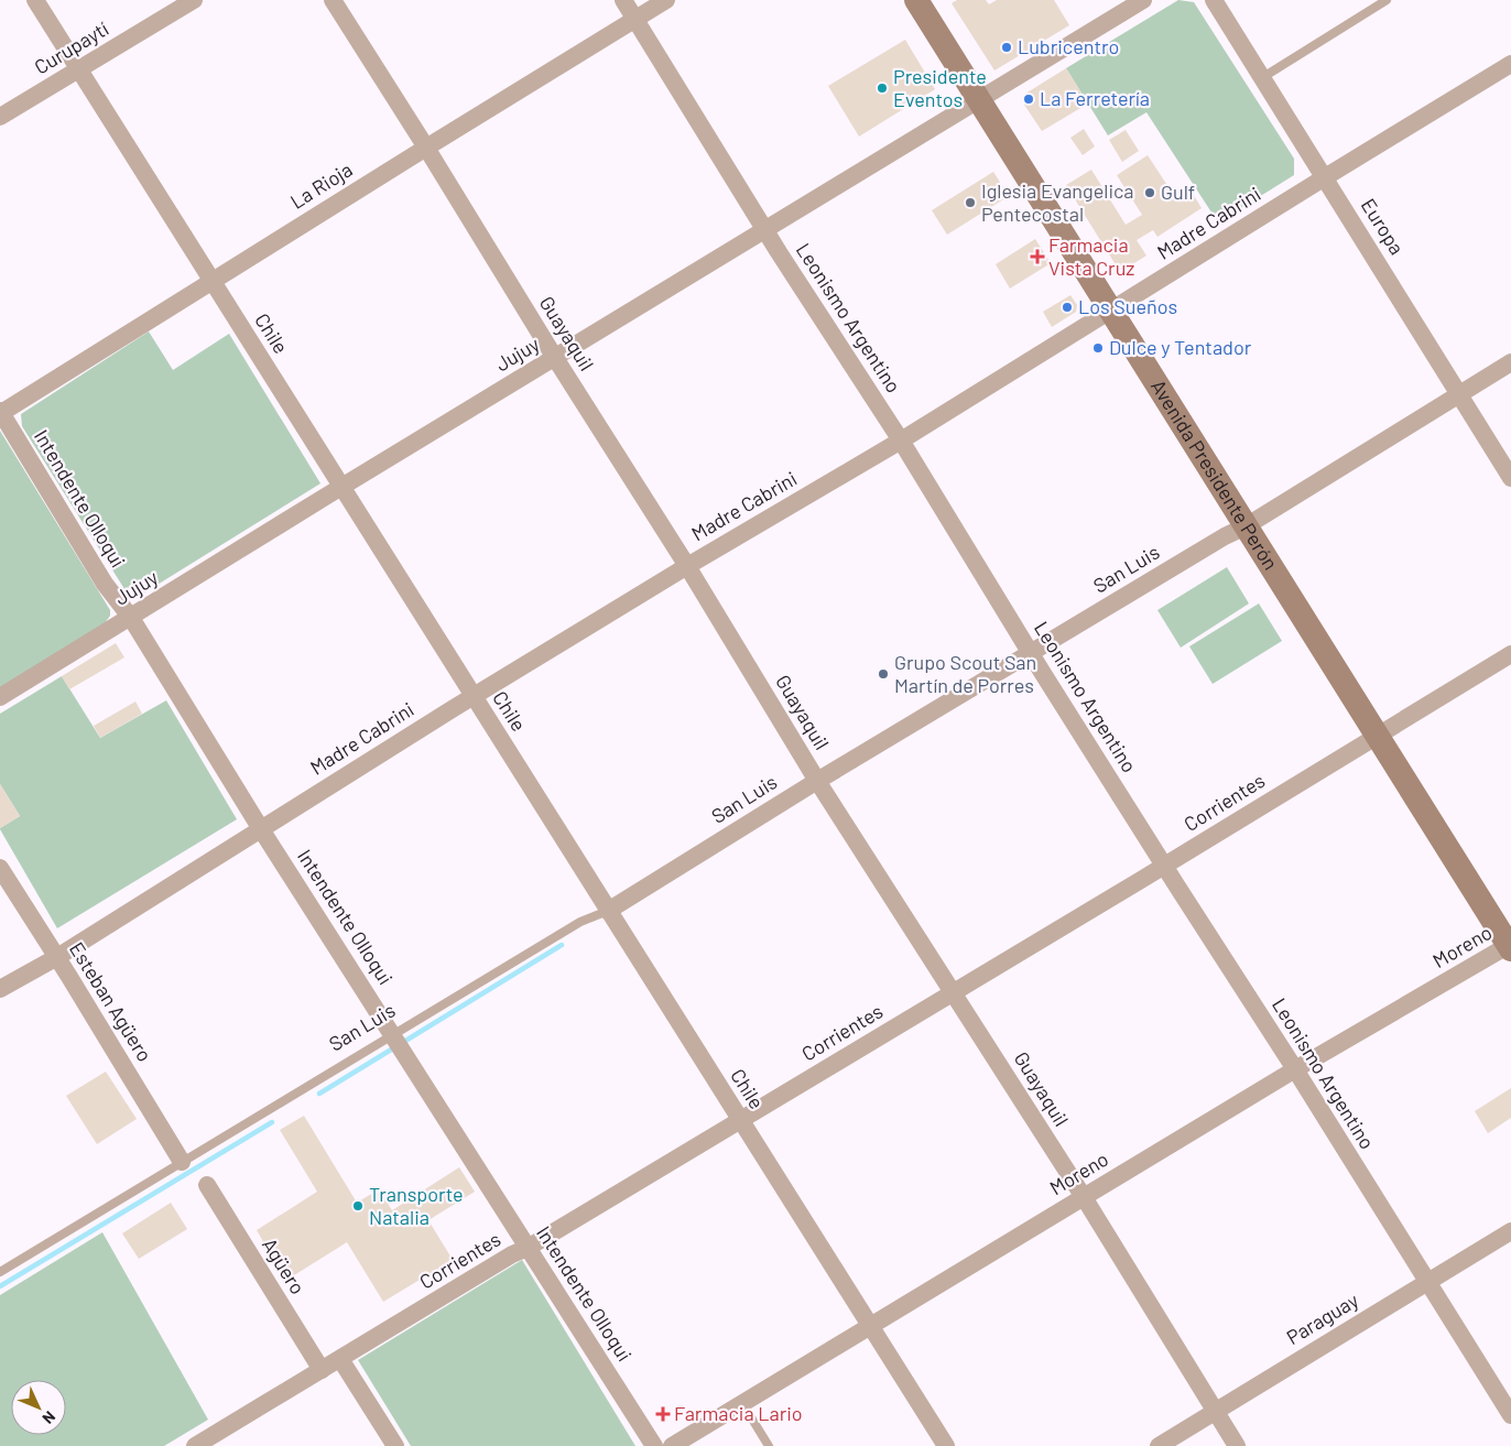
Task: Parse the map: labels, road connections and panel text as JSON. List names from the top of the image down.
{
  "streets": {
    "main road": ["Avenida Presidente Perón"],
    "street": [
      "Curupaytí",
      "La Rioja",
      "Madre Cabrini",
      "Europa",
      "Leonismo Argentino",
      "Chile",
      "Guayaquil",
      "Jujuy",
      "Intendente Olloqui",
      "San Luis",
      "Corrientes",
      "Moreno",
      "Esteban Agüero",
      "Agüero",
      "Paraguay"
    ]
  },
  "crossings": [
    ["Curupaytí", "Chile"],
    ["La Rioja", "Leonismo Argentino"],
    ["La Rioja", "Chile"],
    ["La Rioja", "Guayaquil"],
    ["La Rioja", "Intendente Olloqui"],
    ["Madre Cabrini", "Europa"],
    ["Madre Cabrini", "Leonismo Argentino"],
    ["Madre Cabrini", "Chile"],
    ["Madre Cabrini", "Guayaquil"],
    ["Madre Cabrini", "Avenida Presidente Perón"],
    ["Madre Cabrini", "Intendente Olloqui"],
    ["Madre Cabrini", "Esteban Agüero"],
    ["Europa", "San Luis"],
    ["Leonismo Argentino", "Jujuy"],
    ["Leonismo Argentino", "San Luis"],
    ["Leonismo Argentino", "Corrientes"],
    ["Leonismo Argentino", "Moreno"],
    ["Leonismo Argentino", "Paraguay"],
    ["Chile", "Jujuy"],
    ["Chile", "San Luis"],
    ["Chile", "Corrientes"],
    ["Chile", "Moreno"],
    ["Guayaquil", "Jujuy"],
    ["Guayaquil", "San Luis"],
    ["Guayaquil", "Corrientes"],
    ["Guayaquil", "Moreno"],
    ["Guayaquil", "Paraguay"],
    ["Jujuy", "Avenida Presidente Perón"],
    ["Jujuy", "Intendente Olloqui"],
    ["Avenida Presidente Perón", "San Luis"],
    ["Avenida Presidente Perón", "Corrientes"],
    ["Avenida Presidente Perón", "Moreno"],
    ["Intendente Olloqui", "San Luis"],
    ["Intendente Olloqui", "Corrientes"],
    ["San Luis", "Esteban Agüero"],
    ["Corrientes", "Agüero"]
  ],
  "places": {
    "other": [
      "Lubricentro",
      "Presidente Eventos",
      "La Ferretería",
      "Gulf",
      "Iglesia Evangelica Pentecostal",
      "Los Sueños",
      "Dulce y Tentador",
      "Grupo Scout San Martín de Porres",
      "Transporte Natalia"
    ],
    "health": ["Farmacia Vista Cruz", "Farmacia Lario"]
  },
  "north": "bottom right"
}
